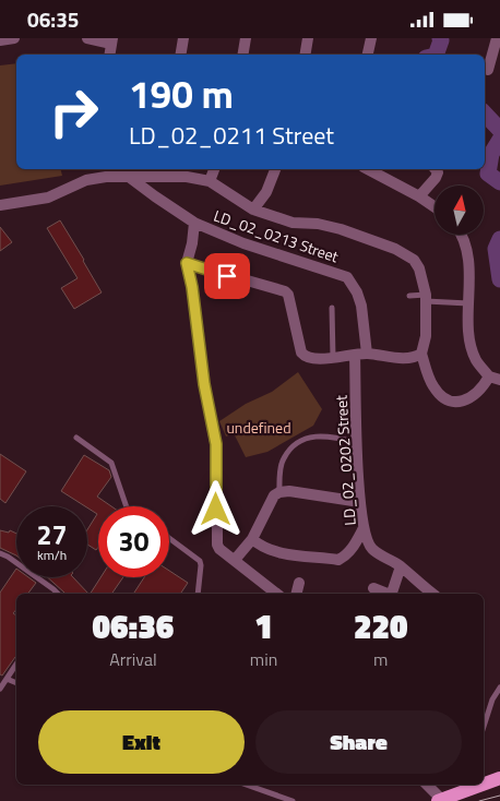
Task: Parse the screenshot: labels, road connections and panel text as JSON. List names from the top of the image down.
{
  "streets": {
    "street": ["LD_02_0213 Street", "LD_02_0202 Street"]
  },
  "crossings": [
    ["LD_02_0213 Street", "LD_02_0202 Street"]
  ],
  "parks": ["undefined"],
  "north": "top",
  "page": {
    "status": "06:35",
    "turn": ["190 m", "LD_02_0211 Street"],
    "speed": "27 km/h",
    "limit": "30",
    "eta": [
      "06:36",
      "Arrival",
      "1",
      "min",
      "220",
      "m"
    ],
    "buttons": ["Exit", "Share"]
  }
}
